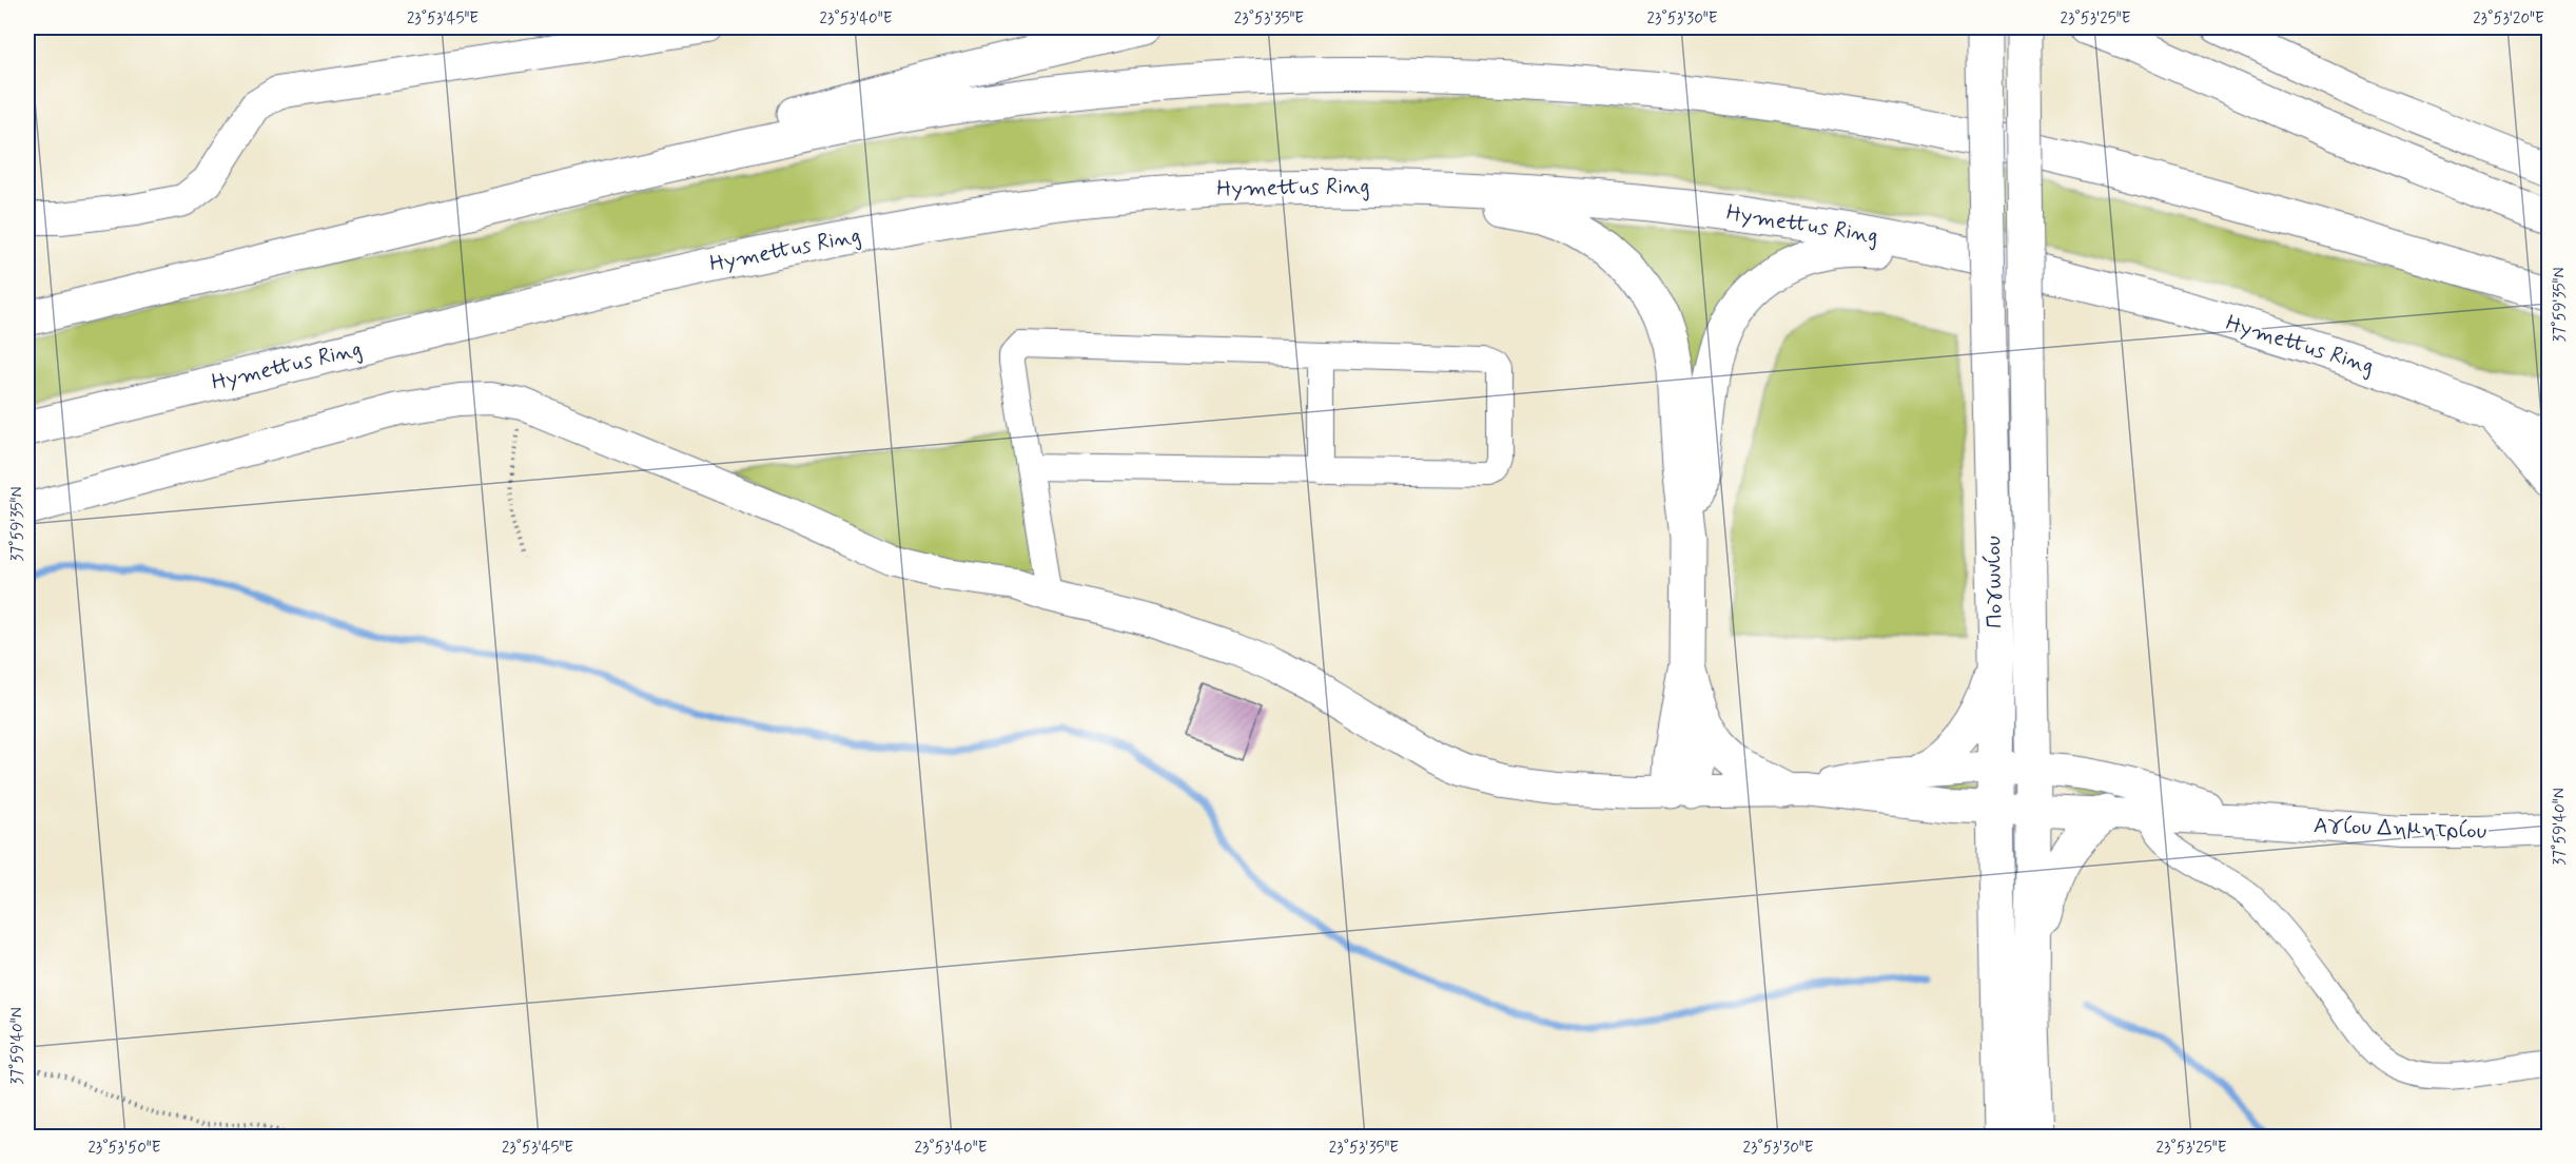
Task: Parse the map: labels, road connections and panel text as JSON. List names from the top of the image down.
{
  "streets": {
    "main road": ["Hymettus Ring", "Πογωνίου"],
    "street": ["Αγίου Δημητρίου"]
  },
  "coordinates": [
    "23°53'45\"E",
    "23°53'40\"E",
    "23°53'35\"E",
    "23°53'30\"E",
    "23°53'25\"E",
    "23°53'20\"E",
    "37°59'35\"N",
    "37°59'40\"N",
    "23°53'50\"E"
  ]
}
